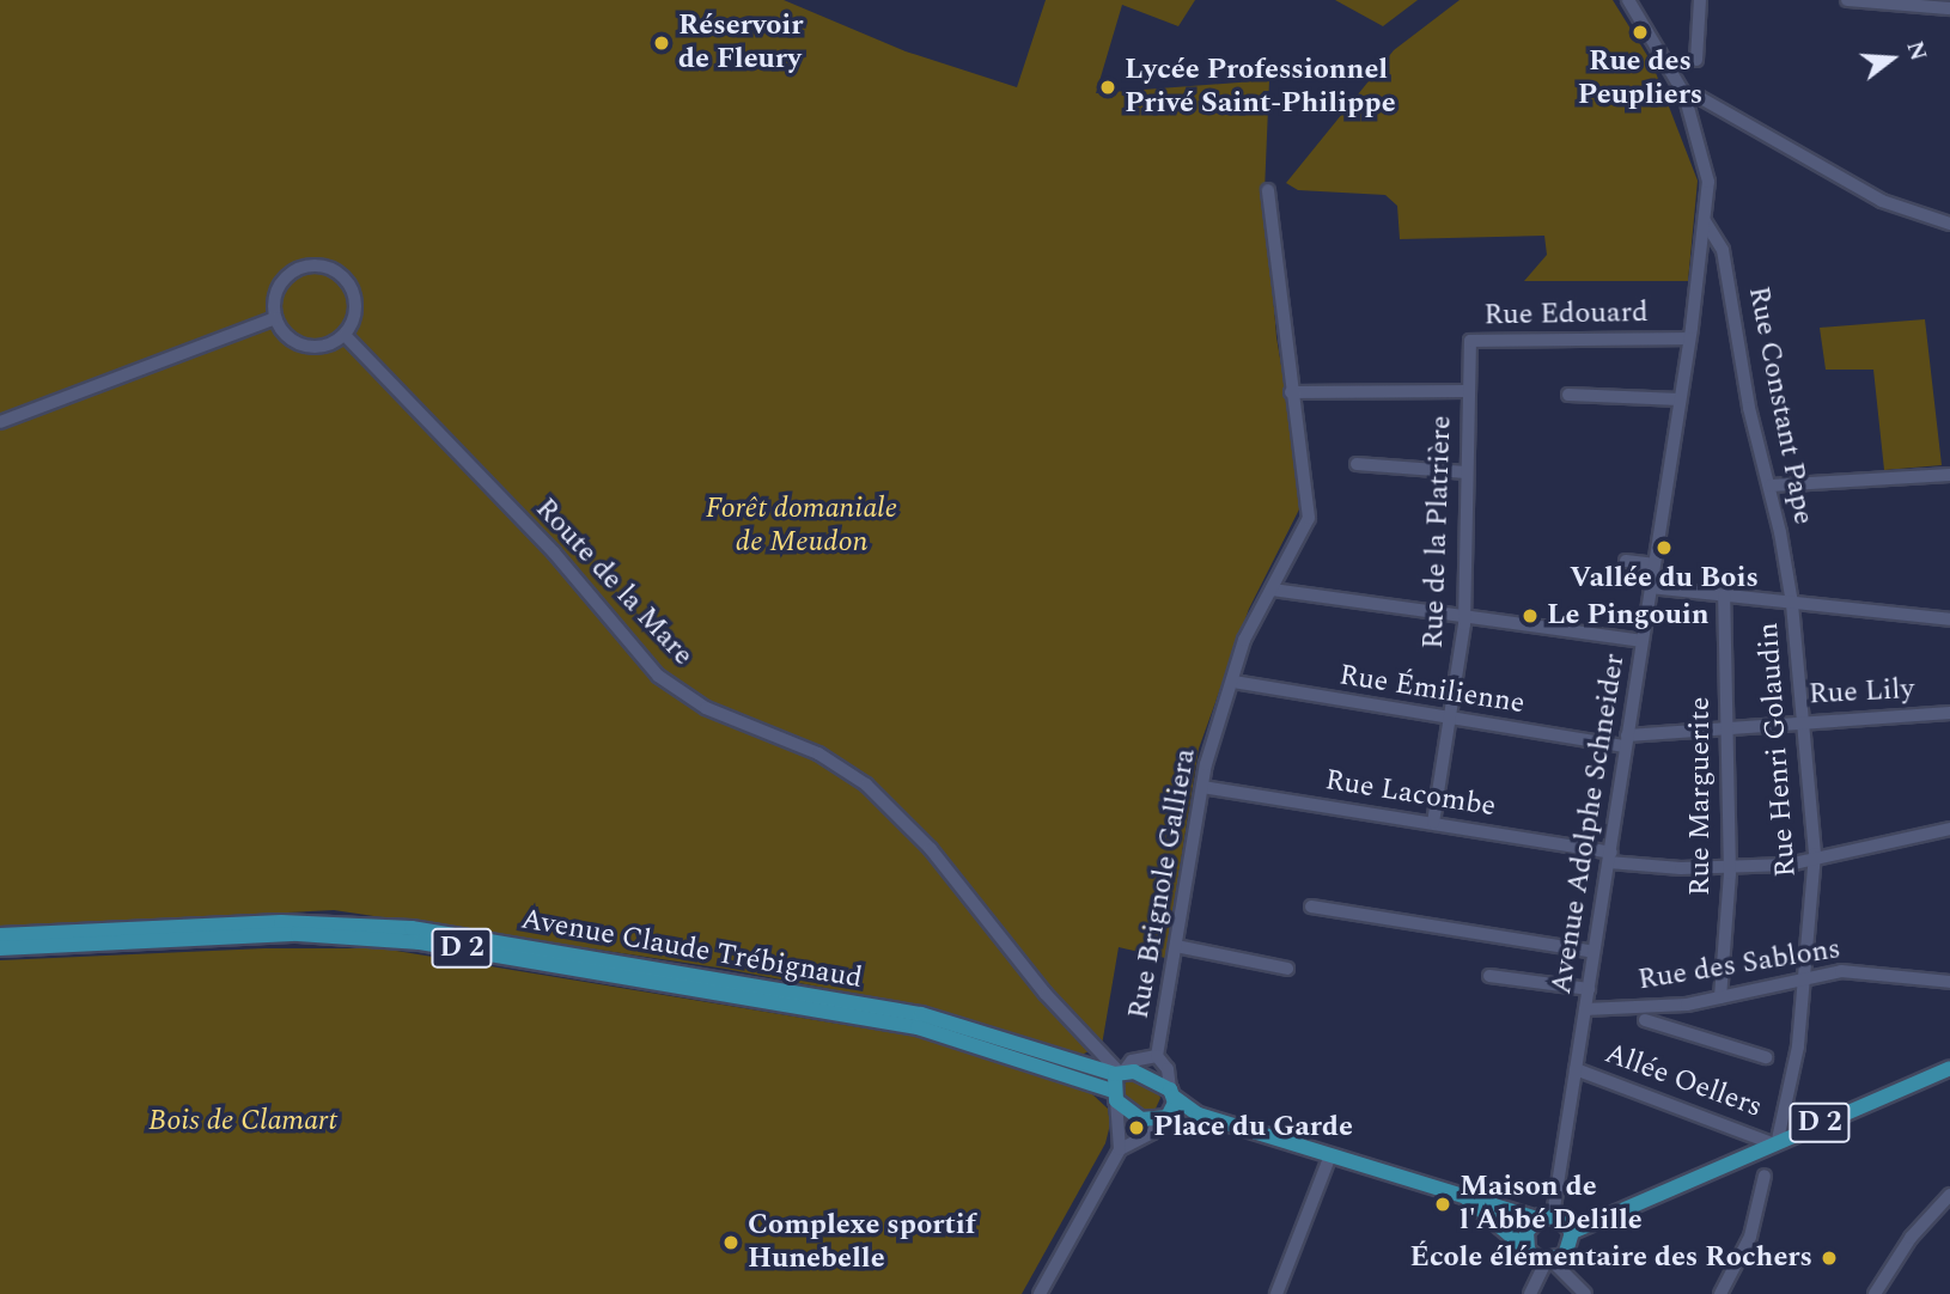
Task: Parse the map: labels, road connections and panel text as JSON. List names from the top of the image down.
{
  "streets": {
    "main road": ["D 2", "Avenue Claude Trébignaud"],
    "street": [
      "Rue Edouard",
      "Rue Constant Pape",
      "Rue de la Platrière",
      "Route de la Mare",
      "Rue Émilienne",
      "Rue Lily",
      "Rue Henri Golaudin",
      "Rue Lacombe",
      "Rue Marguerite",
      "Avenue Adolphe Schneider",
      "Rue Brignole Galliera",
      "Rue des Sablons",
      "Allée Oellers"
    ]
  },
  "crossings": [
    ["Rue Edouard", "Rue de la Platrière"],
    ["Rue Edouard", "Avenue Adolphe Schneider"],
    ["Rue Constant Pape", "Rue Henri Golaudin"],
    ["Rue Constant Pape", "Avenue Adolphe Schneider"],
    ["Rue de la Platrière", "Rue Émilienne"],
    ["Rue de la Platrière", "Rue Lacombe"],
    ["Route de la Mare", "Avenue Claude Trébignaud"],
    ["Rue Émilienne", "Rue Lily"],
    ["Rue Émilienne", "Avenue Adolphe Schneider"],
    ["Rue Émilienne", "Rue Brignole Galliera"],
    ["Rue Lily", "Rue Henri Golaudin"],
    ["Rue Lily", "Rue Marguerite"],
    ["Rue Lily", "Avenue Adolphe Schneider"],
    ["Rue Henri Golaudin", "Rue Lacombe"],
    ["Rue Henri Golaudin", "D 2"],
    ["Rue Henri Golaudin", "Rue des Sablons"],
    ["Rue Henri Golaudin", "Allée Oellers"],
    ["Rue Lacombe", "Rue Marguerite"],
    ["Rue Lacombe", "Avenue Adolphe Schneider"],
    ["Rue Lacombe", "Rue Brignole Galliera"],
    ["Rue Marguerite", "Rue des Sablons"],
    ["Avenue Adolphe Schneider", "D 2"],
    ["Avenue Adolphe Schneider", "Rue des Sablons"],
    ["Avenue Adolphe Schneider", "Allée Oellers"],
    ["D 2", "Allée Oellers"]
  ],
  "parks": ["Forêt domaniale de Meudon", "Bois de Clamart"],
  "places": [
    "Rue des Peupliers",
    "Réservoir de Fleury",
    "Lycée Professionnel Privé Saint-Philippe",
    "Vallée du Bois",
    "Le Pingouin",
    "Place du Garde",
    "Maison de l'Abbé Delille",
    "Complexe sportif Hunebelle",
    "École élémentaire des Rochers"
  ],
  "north": "right"
}
